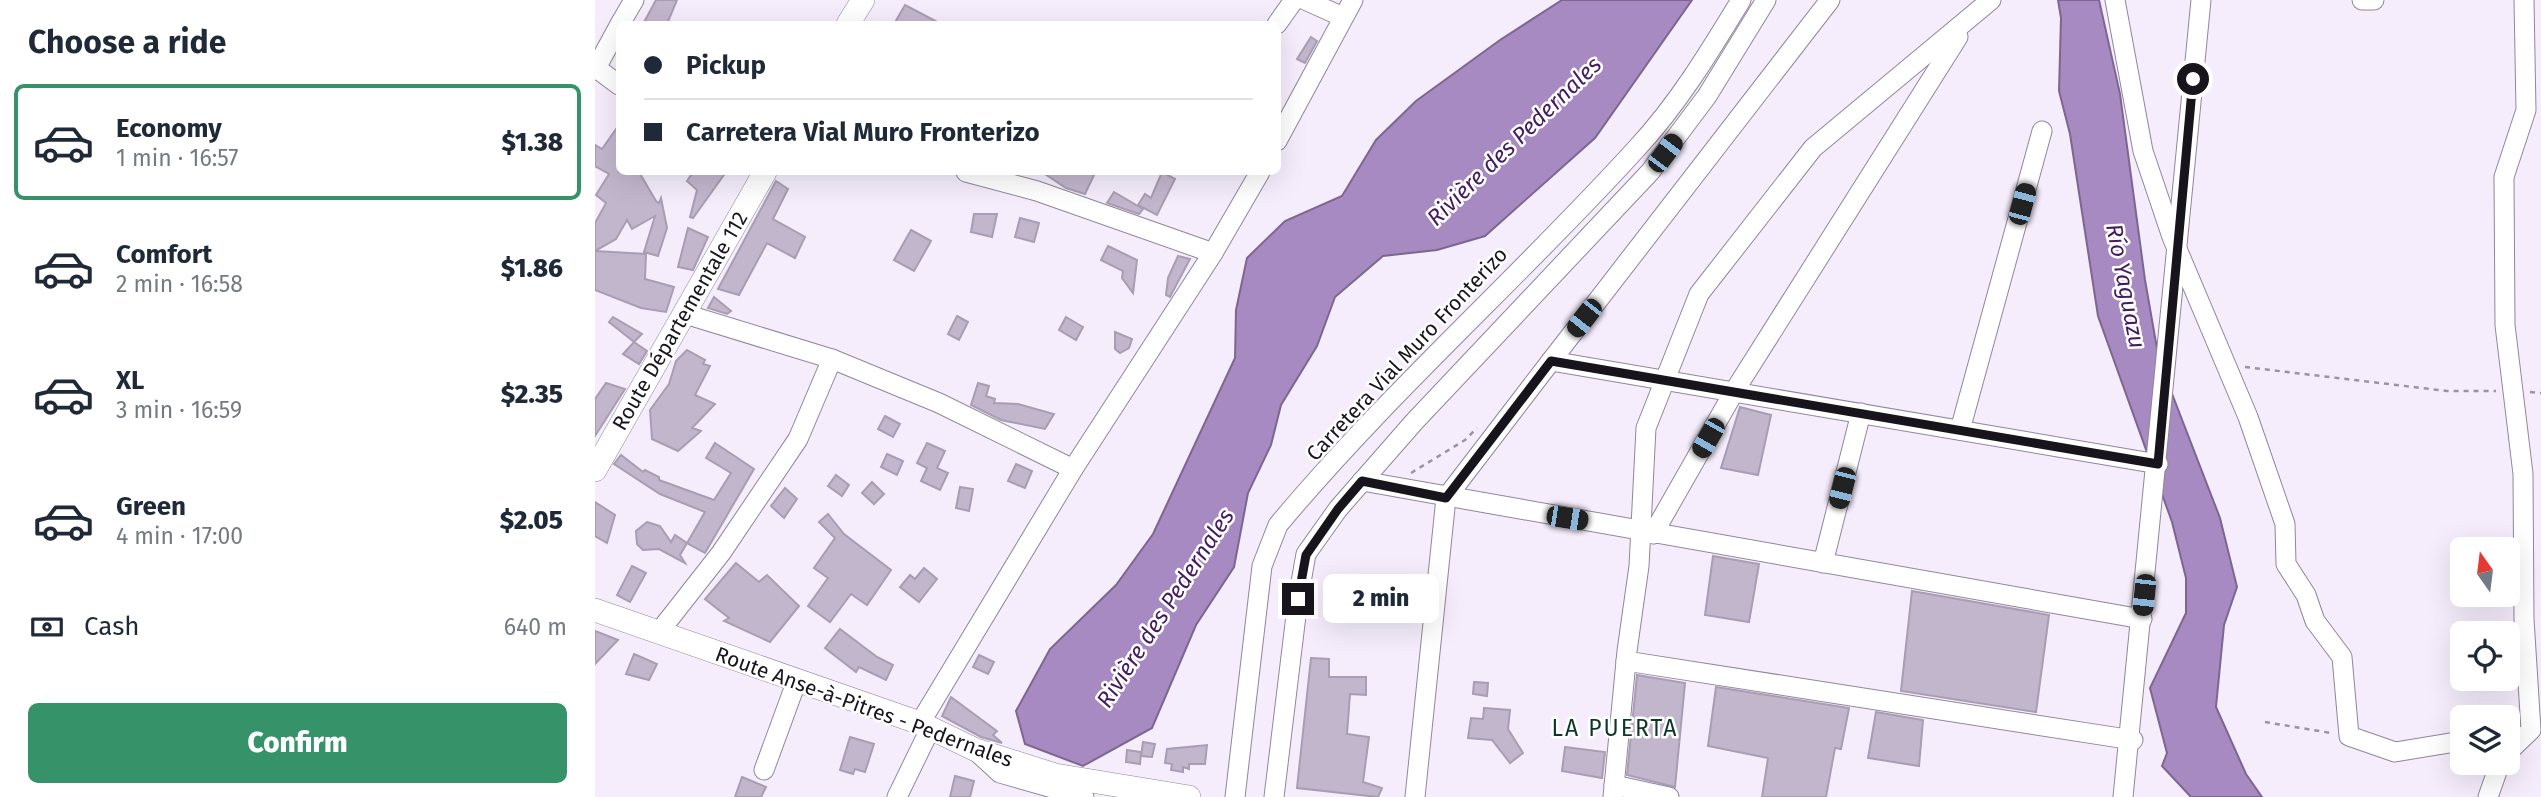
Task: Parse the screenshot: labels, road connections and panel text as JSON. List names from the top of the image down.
{
  "streets": {
    "main road": ["Route Départementale 112", "Route Anse-à-Pitres - Pedernales"],
    "street": ["Carretera Vial Muro Fronterizo"]
  },
  "districts": ["LA PUERTA"],
  "water": ["Rivière des Pedernales", "Río Yaguazu"],
  "north": "top",
  "page": {
    "heading": "Choose a ride",
    "banner": ["Pickup", "Carretera Vial Muro Fronterizo"],
    "list": [
      {
        "name": "Economy",
        "note": "1 min · 16:57",
        "value": "$1.38"
      },
      {
        "name": "Comfort",
        "note": "2 min · 16:58",
        "value": "$1.86"
      },
      {
        "name": "XL",
        "note": "3 min · 16:59",
        "value": "$2.35"
      },
      {
        "name": "Green",
        "note": "4 min · 17:00",
        "value": "$2.05"
      }
    ],
    "bubble": "2 min",
    "pay": ["Cash", "640 m"],
    "buttons": "Confirm"
  }
}
